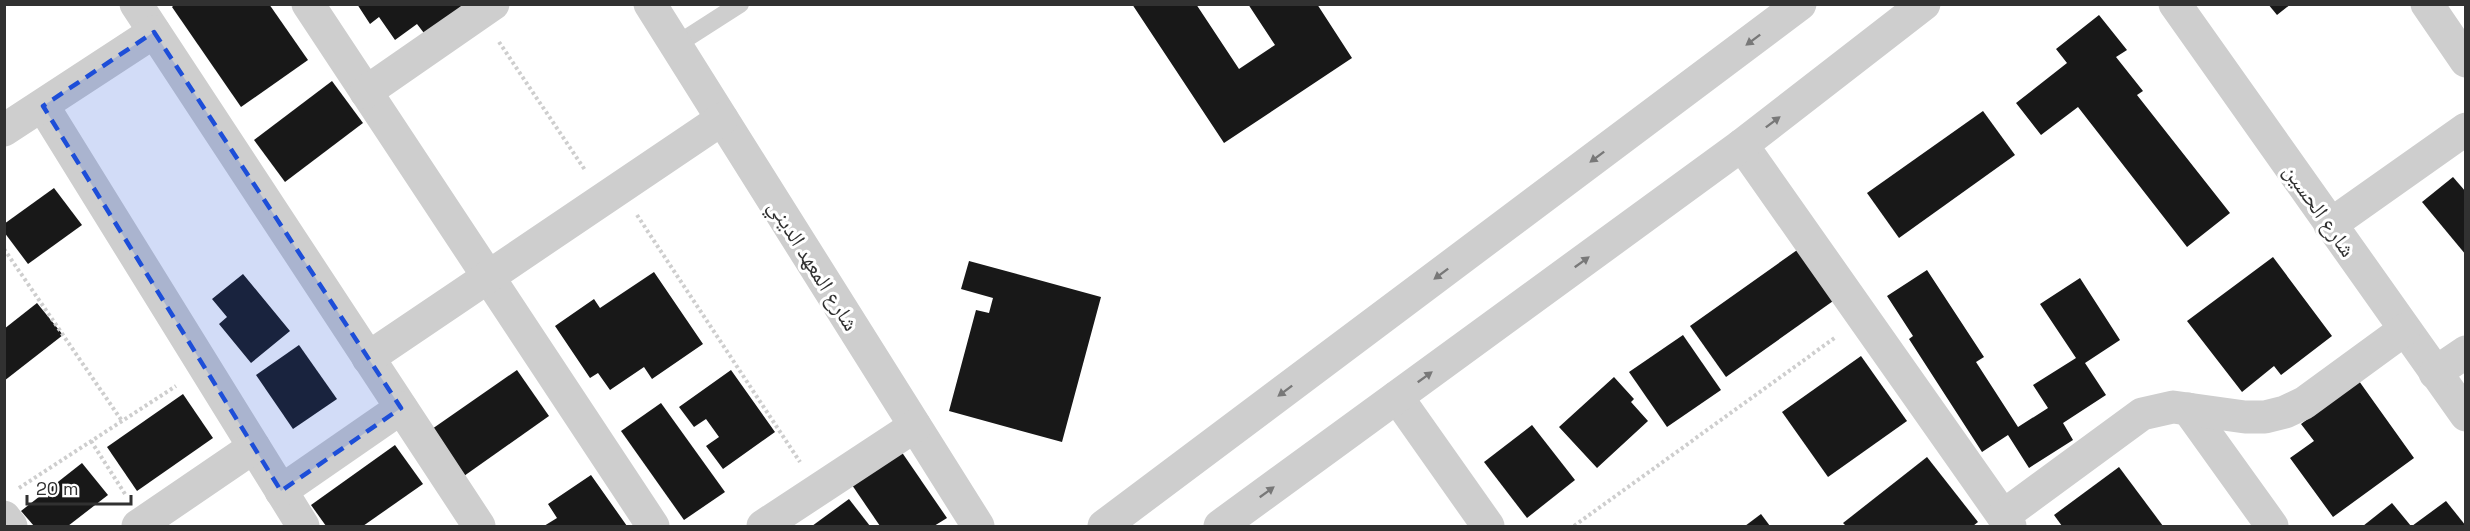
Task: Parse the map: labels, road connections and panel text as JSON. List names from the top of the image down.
{
  "streets": {
    "street": ["شارع الحسين", "شارع المعهد الديني"]
  },
  "scale_bar": "20 m"
}
